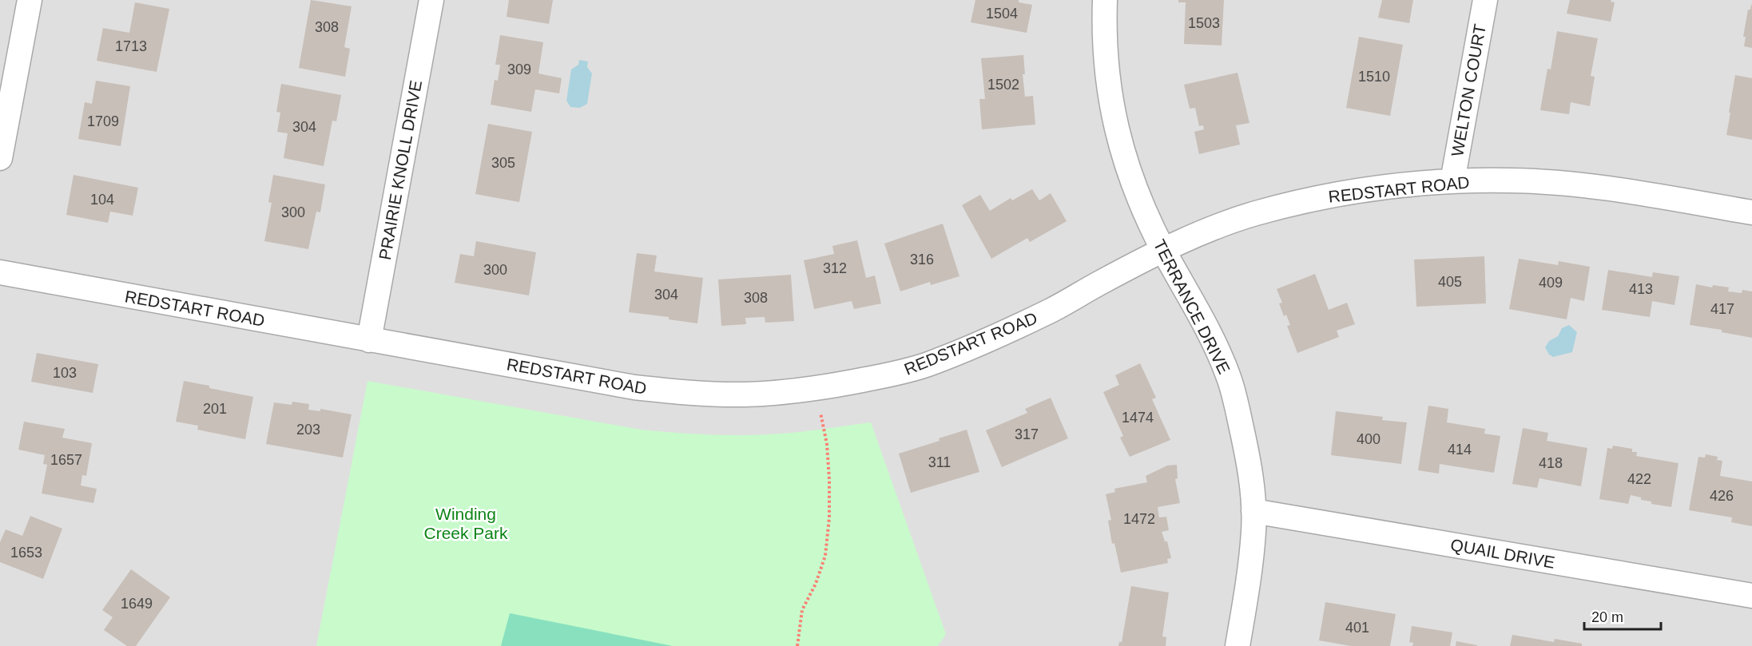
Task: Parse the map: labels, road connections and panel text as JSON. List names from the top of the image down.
{
  "streets": {
    "street": [
      "WELTON COURT",
      "PRAIRIE KNOLL DRIVE",
      "REDSTART ROAD",
      "TERRANCE DRIVE",
      "QUAIL DRIVE"
    ]
  },
  "crossings": [
    ["WELTON COURT", "REDSTART ROAD"],
    ["PRAIRIE KNOLL DRIVE", "REDSTART ROAD"],
    ["REDSTART ROAD", "TERRANCE DRIVE"],
    ["TERRANCE DRIVE", "QUAIL DRIVE"]
  ],
  "parks": ["Winding Creek Park"],
  "house_numbers": [
    "1504",
    "1503",
    "308",
    "1713",
    "309",
    "1510",
    "1502",
    "1709",
    "304",
    "305",
    "104",
    "300",
    "316",
    "312",
    "300",
    "405",
    "409",
    "413",
    "304",
    "308",
    "417",
    "103",
    "201",
    "1474",
    "203",
    "317",
    "400",
    "414",
    "1657",
    "311",
    "418",
    "422",
    "426",
    "1472",
    "1653",
    "1649",
    "401"
  ],
  "scale_bar": "20 m"
}
